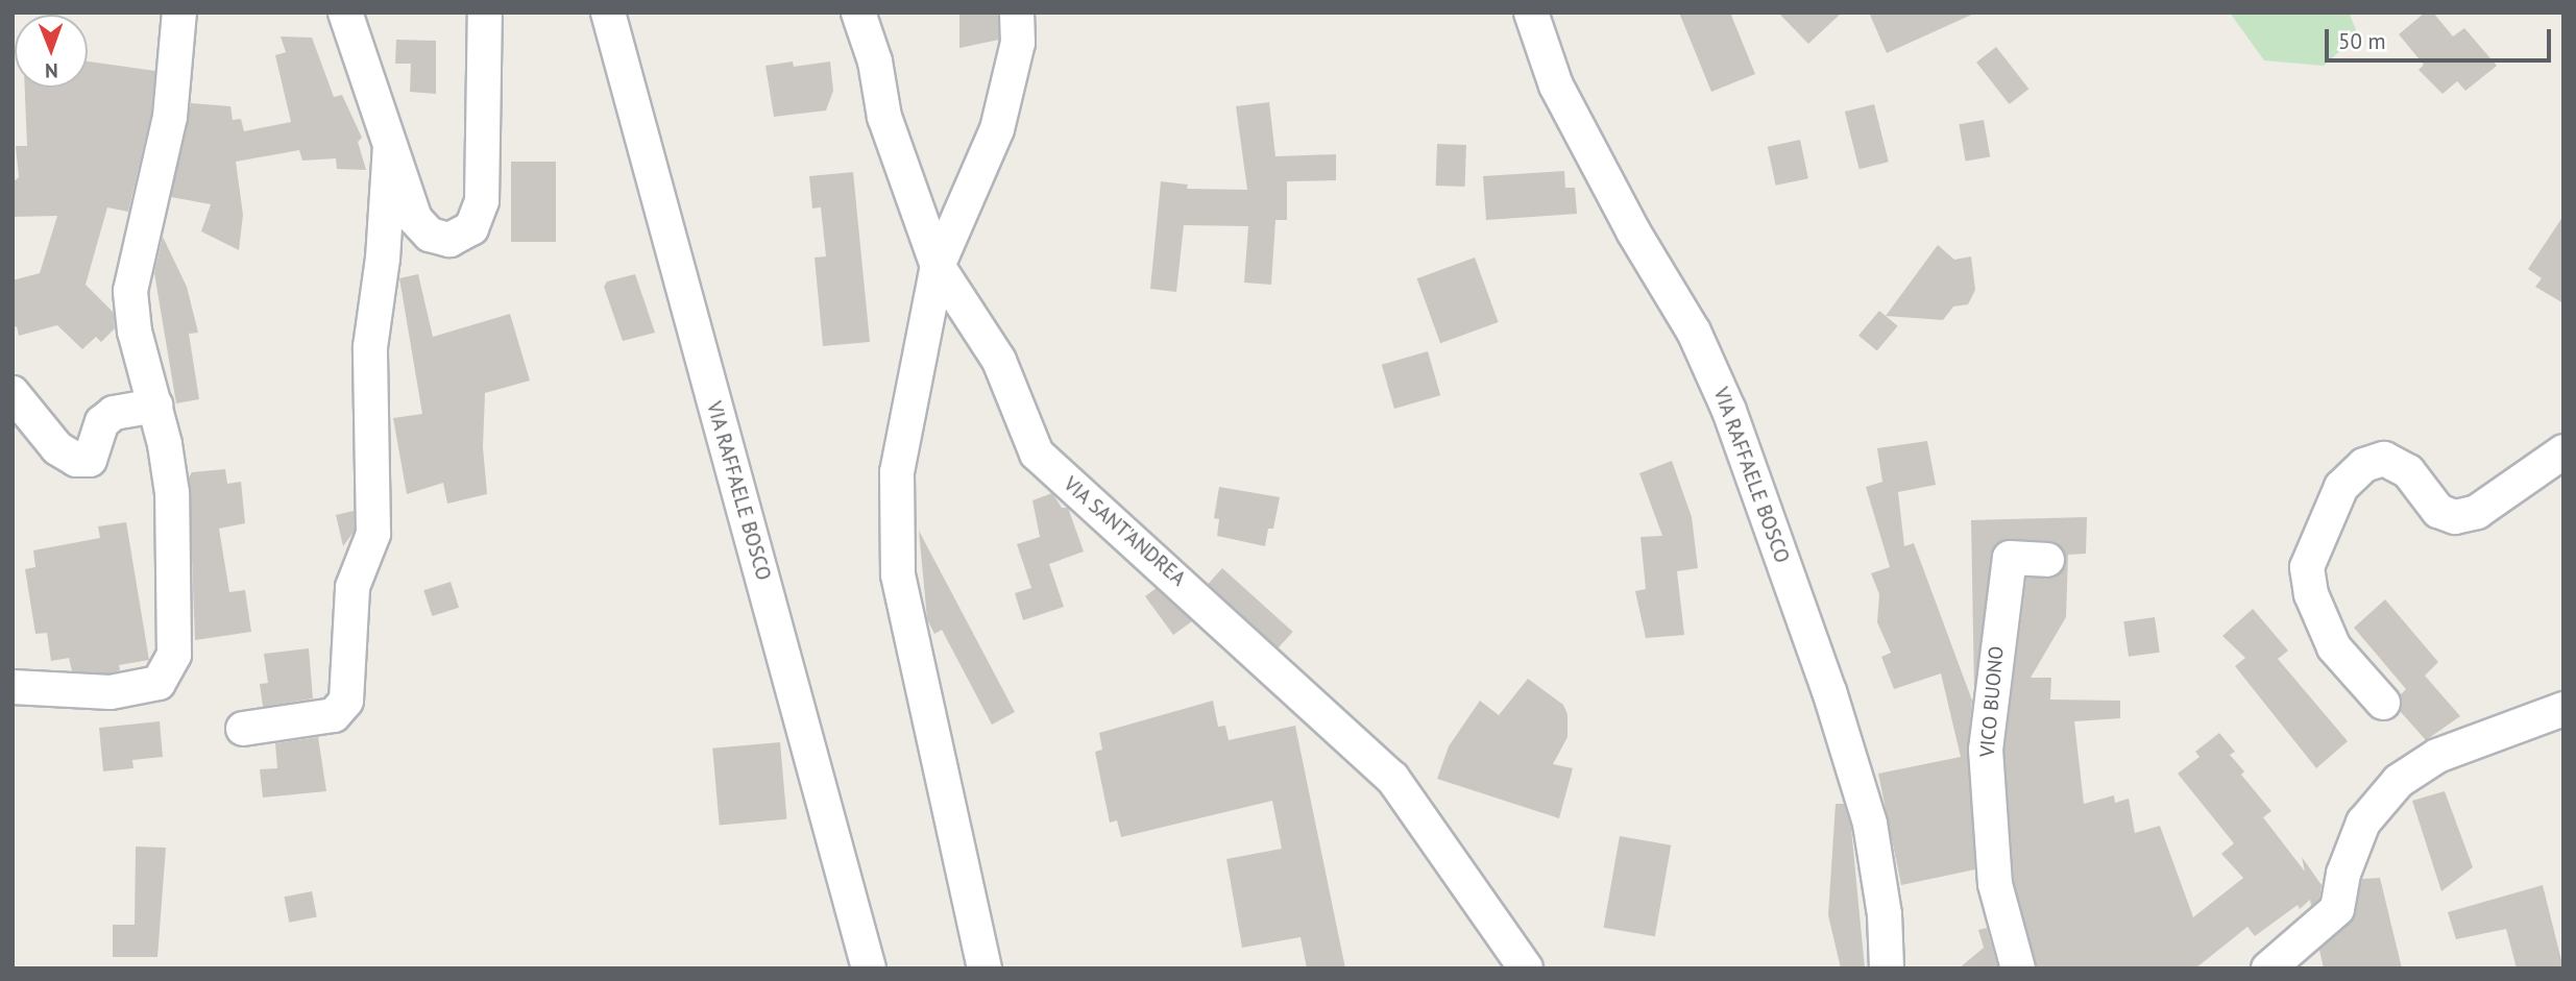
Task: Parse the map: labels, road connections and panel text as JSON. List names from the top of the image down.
{
  "streets": {
    "street": ["VIA RAFFAELE BOSCO", "VIA SANT'ANDREA", "VICO BUONO"]
  },
  "scale_bar": "50 m",
  "north": "bottom"
}
